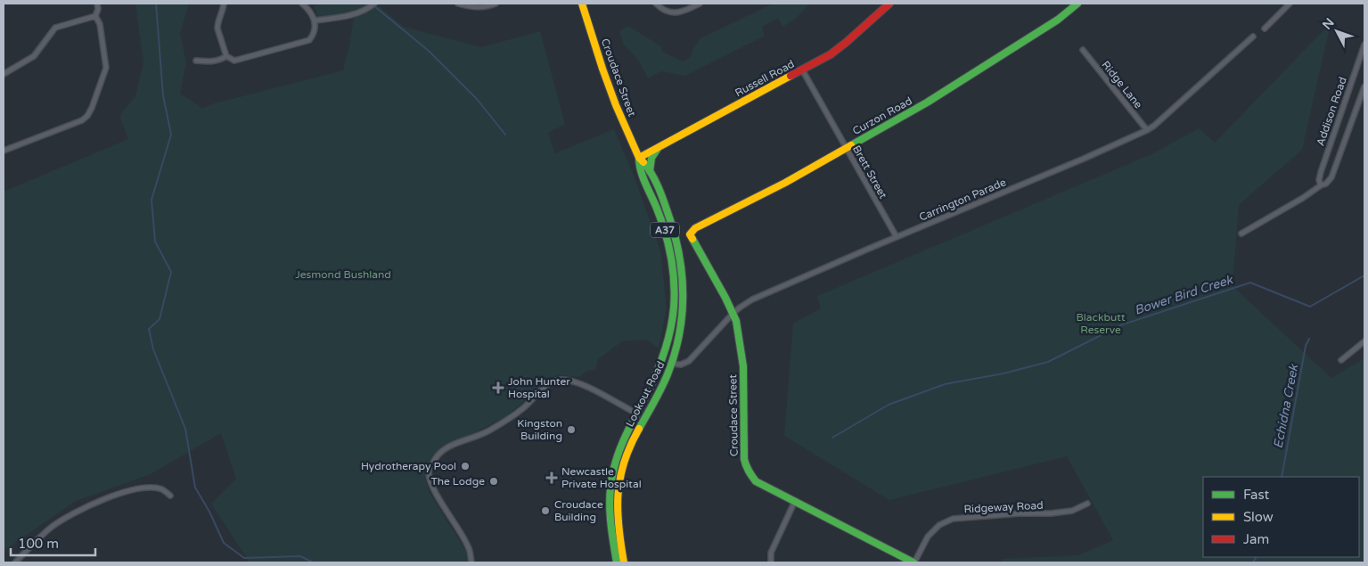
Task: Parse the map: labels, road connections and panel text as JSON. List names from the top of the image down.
{
  "streets": {
    "main road": [
      "Croudace Street",
      "Russell Road",
      "Curzon Road",
      "A37",
      "Lookout Road"
    ],
    "street": [
      "Ridge Lane",
      "Addison Road",
      "Brett Street",
      "Carrington Parade",
      "Ridgeway Road"
    ]
  },
  "crossings": [
    ["Croudace Street", "Russell Road"],
    ["Croudace Street", "Curzon Road"],
    ["Croudace Street", "Carrington Parade"],
    ["Croudace Street", "Lookout Road"],
    ["Croudace Street", "Ridgeway Road"],
    ["Russell Road", "Brett Street"],
    ["Russell Road", "Lookout Road"],
    ["Ridge Lane", "Carrington Parade"],
    ["Curzon Road", "Brett Street"],
    ["Brett Street", "Carrington Parade"],
    ["Carrington Parade", "Lookout Road"]
  ],
  "water": ["Bower Bird Creek", "Echidna Creek"],
  "parks": ["Jesmond Bushland", "Blackbutt Reserve"],
  "places": {
    "health": ["John Hunter Hospital", "Newcastle Private Hospital"],
    "other": [
      "Kingston Building",
      "Hydrotherapy Pool",
      "The Lodge",
      "Croudace Building"
    ]
  },
  "legend": ["Fast", "Slow", "Jam"],
  "scale_bar": "100 m",
  "north": "top left"
}
